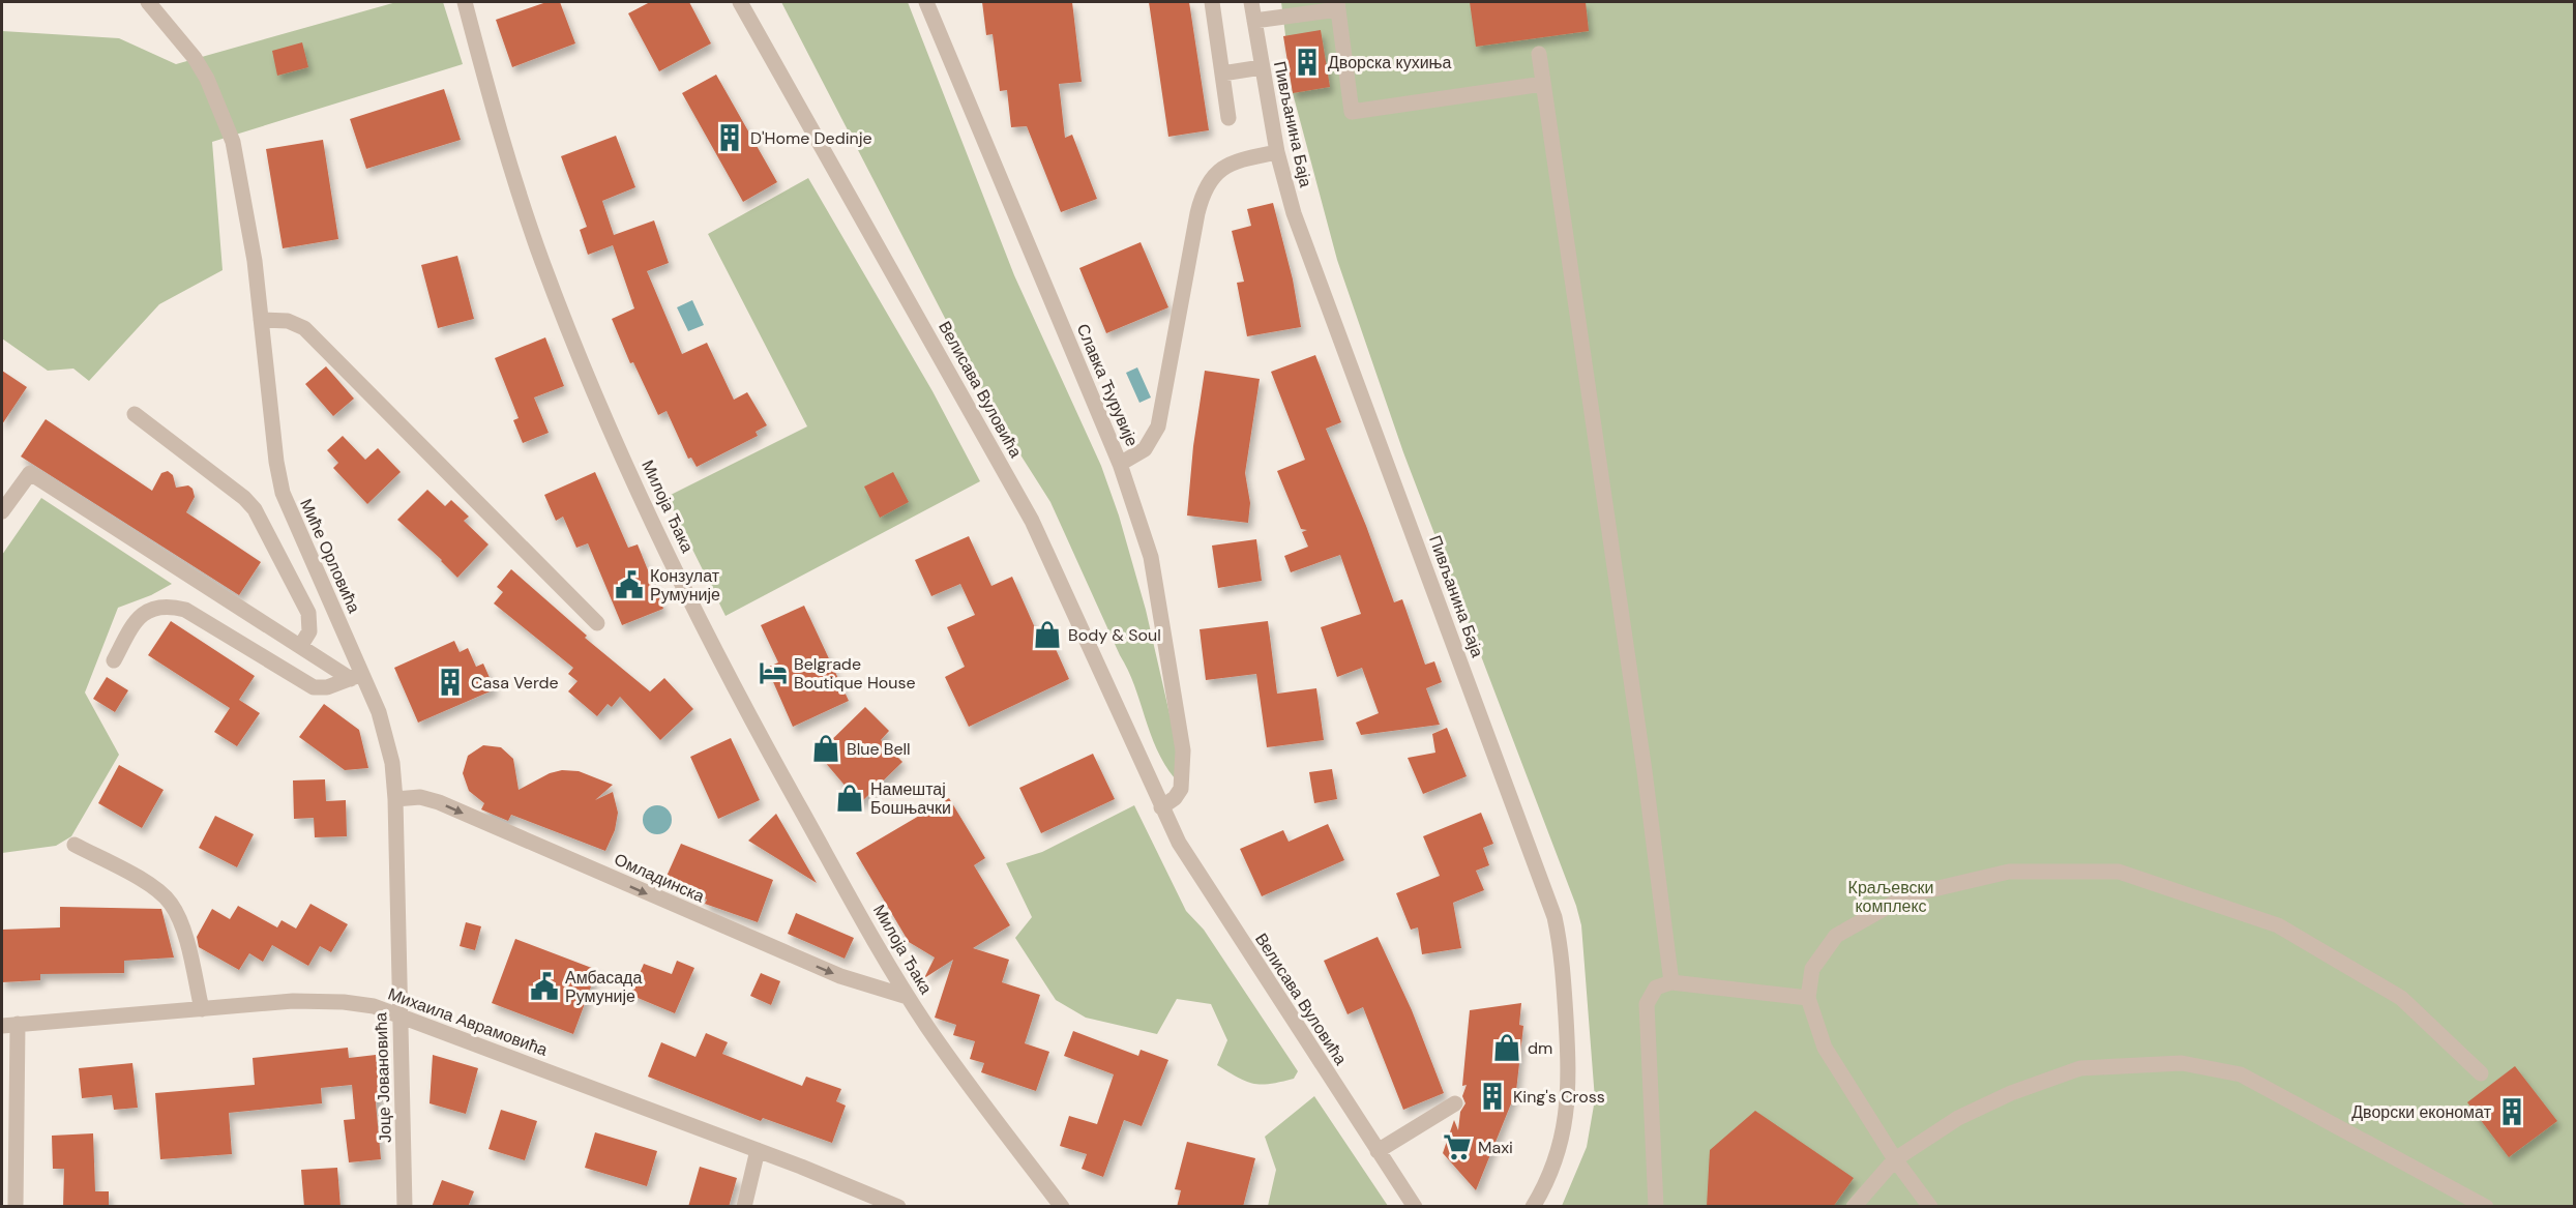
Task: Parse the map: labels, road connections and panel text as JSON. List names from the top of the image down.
{
  "streets": {
    "street": [
      "Пивљанина Баја",
      "Славка Ћурувије",
      "Велисава Вуловића",
      "Милоја Ђака",
      "Миће Орловића",
      "Омладинска",
      "Михаила Аврамовића",
      "Јоце Јовановића"
    ]
  },
  "crossings": [
    ["Пивљанина Баја", "Славка Ћурувије"],
    ["Милоја Ђака", "Омладинска"],
    ["Миће Орловића", "Омладинска"],
    ["Миће Орловића", "Јоце Јовановића"],
    ["Омладинска", "Јоце Јовановића"],
    ["Михаила Аврамовића", "Јоце Јовановића"]
  ],
  "one_way": ["Омладинска"],
  "parks": ["Краљевски комплекс"],
  "places": {
    "building": [
      "Дворска кухиња",
      "D'Home Dedinje",
      "Casa Verde",
      "King's Cross",
      "Дворски економат"
    ],
    "public building": ["Конзулат Румуније", "Амбасада Румуније"],
    "shop": [
      "Body & Soul",
      "Blue Bell",
      "Намештај Бошњачки",
      "dm"
    ],
    "hotel": ["Belgrade Boutique House"],
    "supermarket": ["Maxi"]
  }
}
